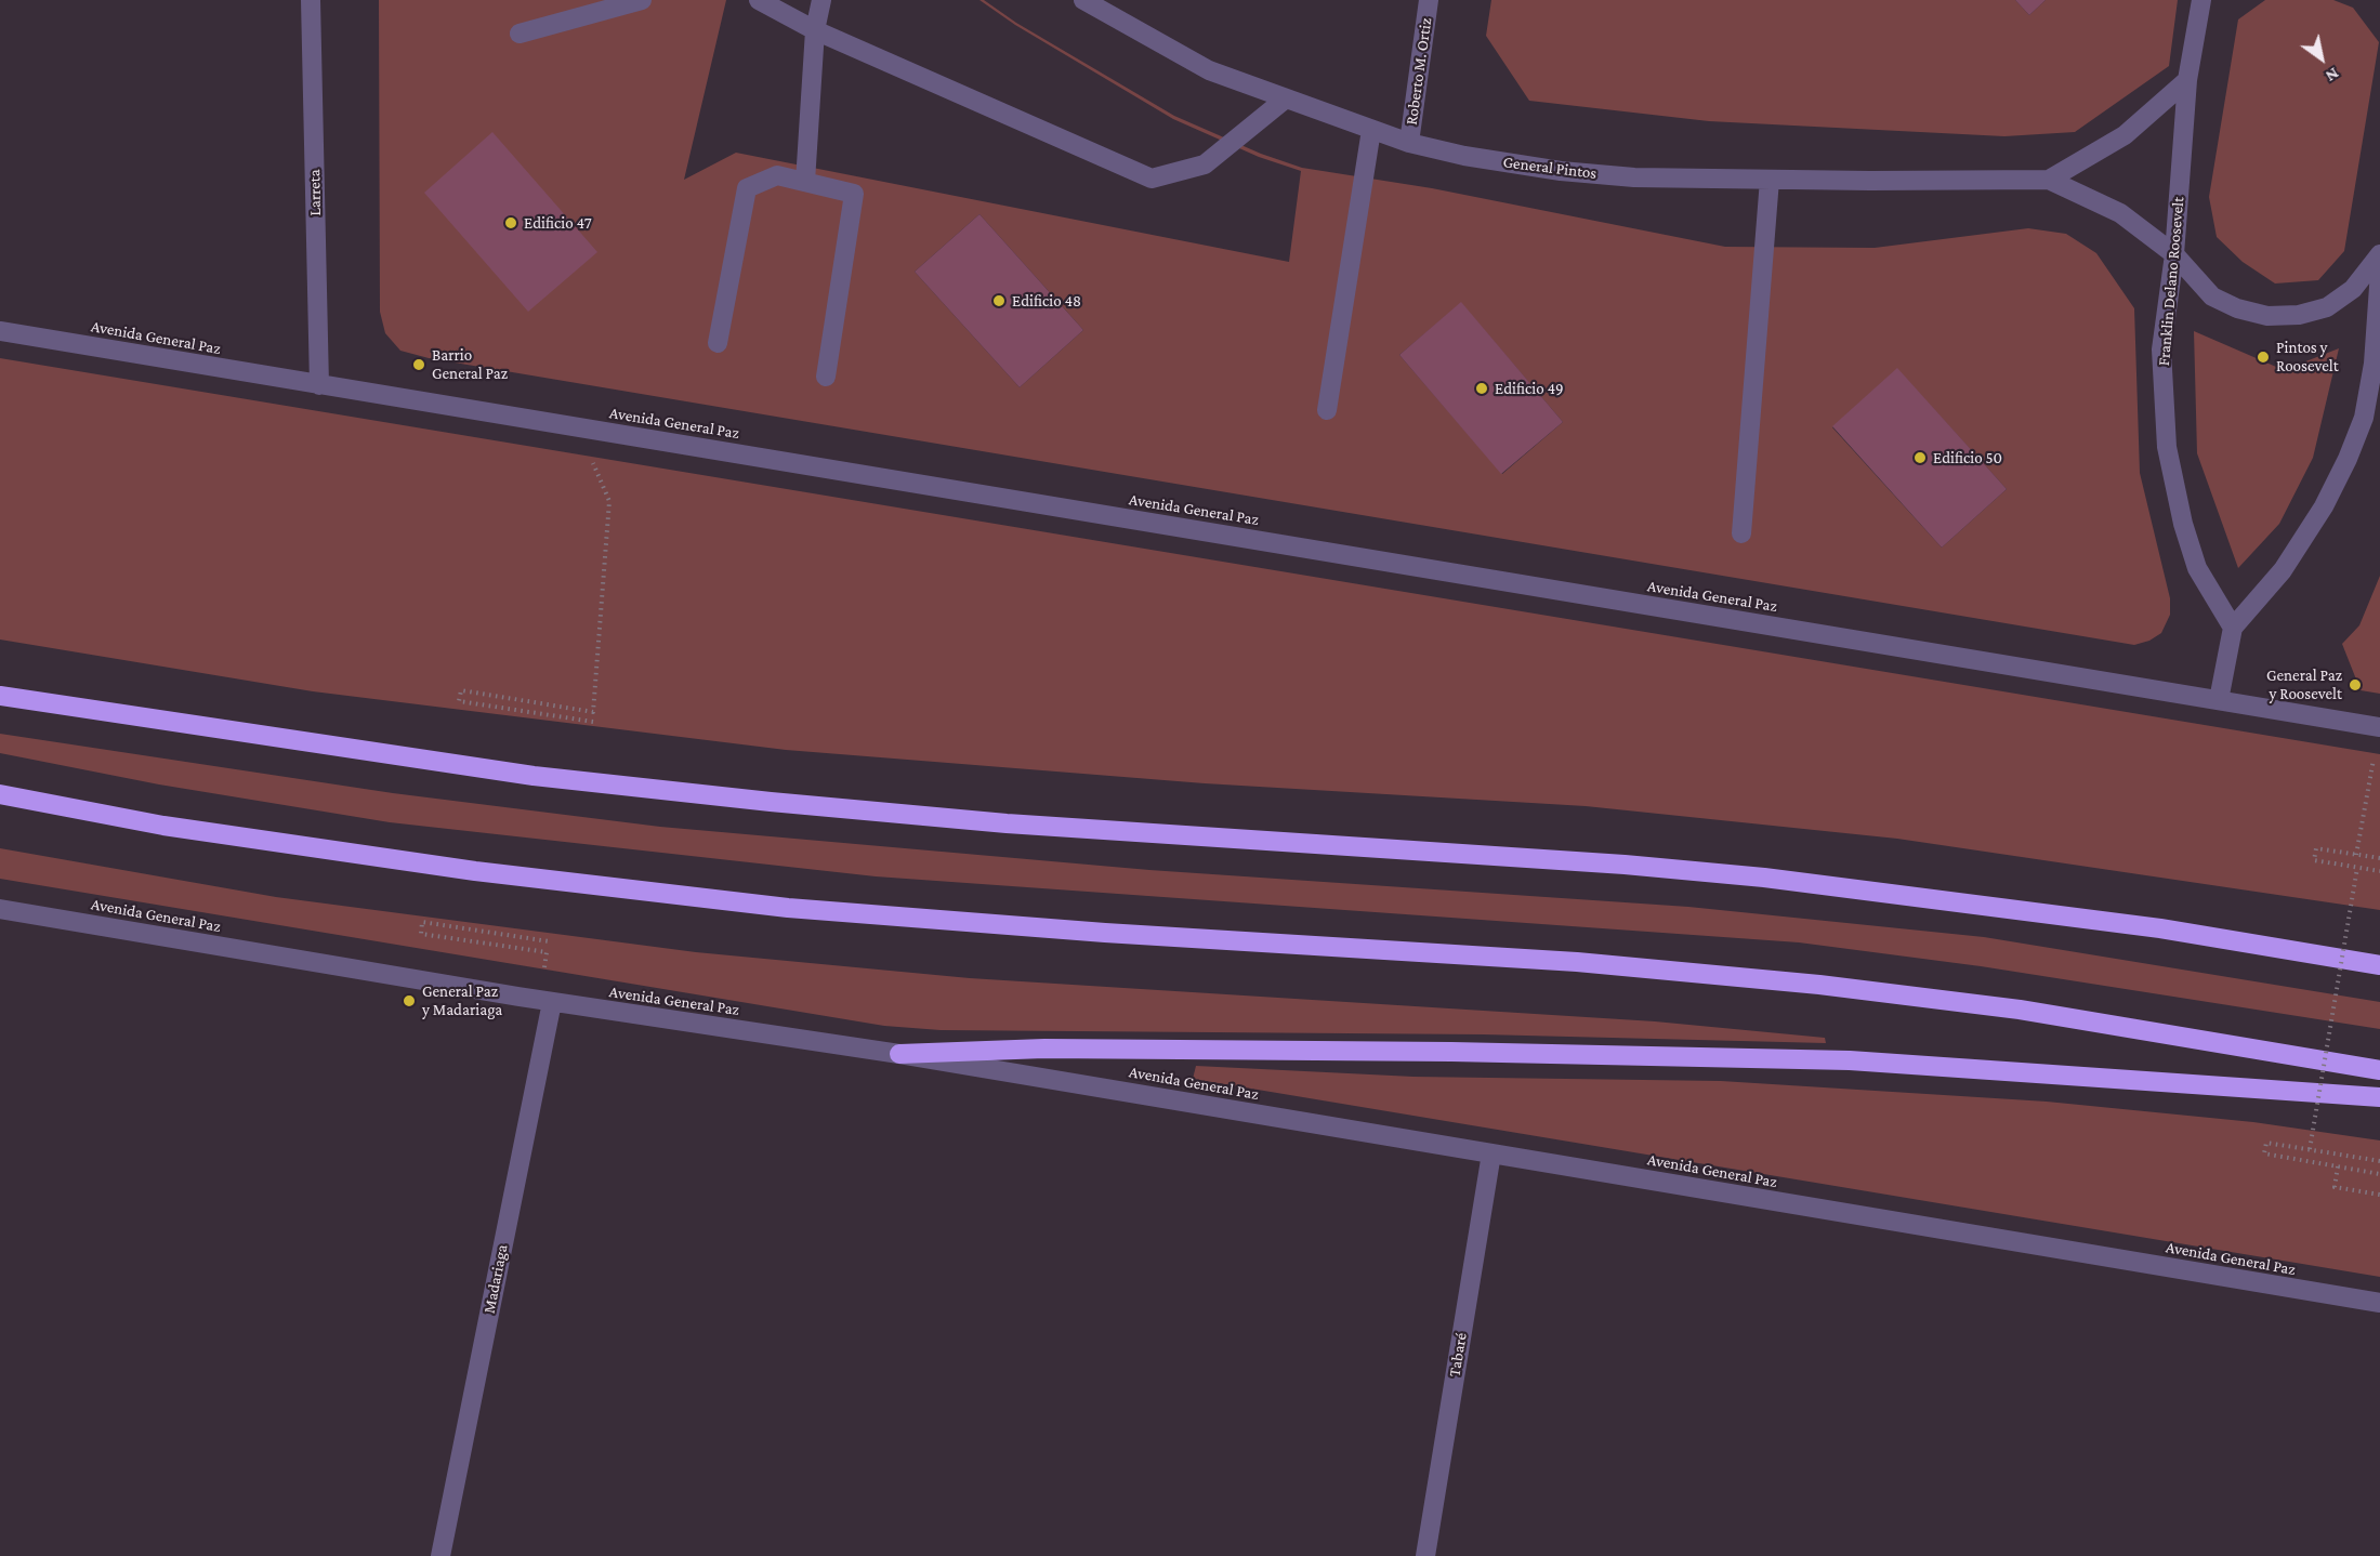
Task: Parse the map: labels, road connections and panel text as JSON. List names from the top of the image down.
{
  "streets": {
    "street": [
      "Roberto M. Ortiz",
      "General Pintos",
      "Larreta",
      "Franklin Delano Roosevelt",
      "Avenida General Paz",
      "Madariaga",
      "Tabaré"
    ]
  },
  "crossings": [
    ["Roberto M. Ortiz", "General Pintos"],
    ["General Pintos", "Franklin Delano Roosevelt"],
    ["Larreta", "Avenida General Paz"],
    ["Avenida General Paz", "Madariaga"],
    ["Avenida General Paz", "Tabaré"]
  ],
  "places": [
    "Edificio 47",
    "Edificio 48",
    "Pintos y Roosevelt",
    "Barrio General Paz",
    "Edificio 49",
    "Edificio 50",
    "General Paz y Roosevelt",
    "General Paz y Madariaga"
  ],
  "north": "bottom right"
}
